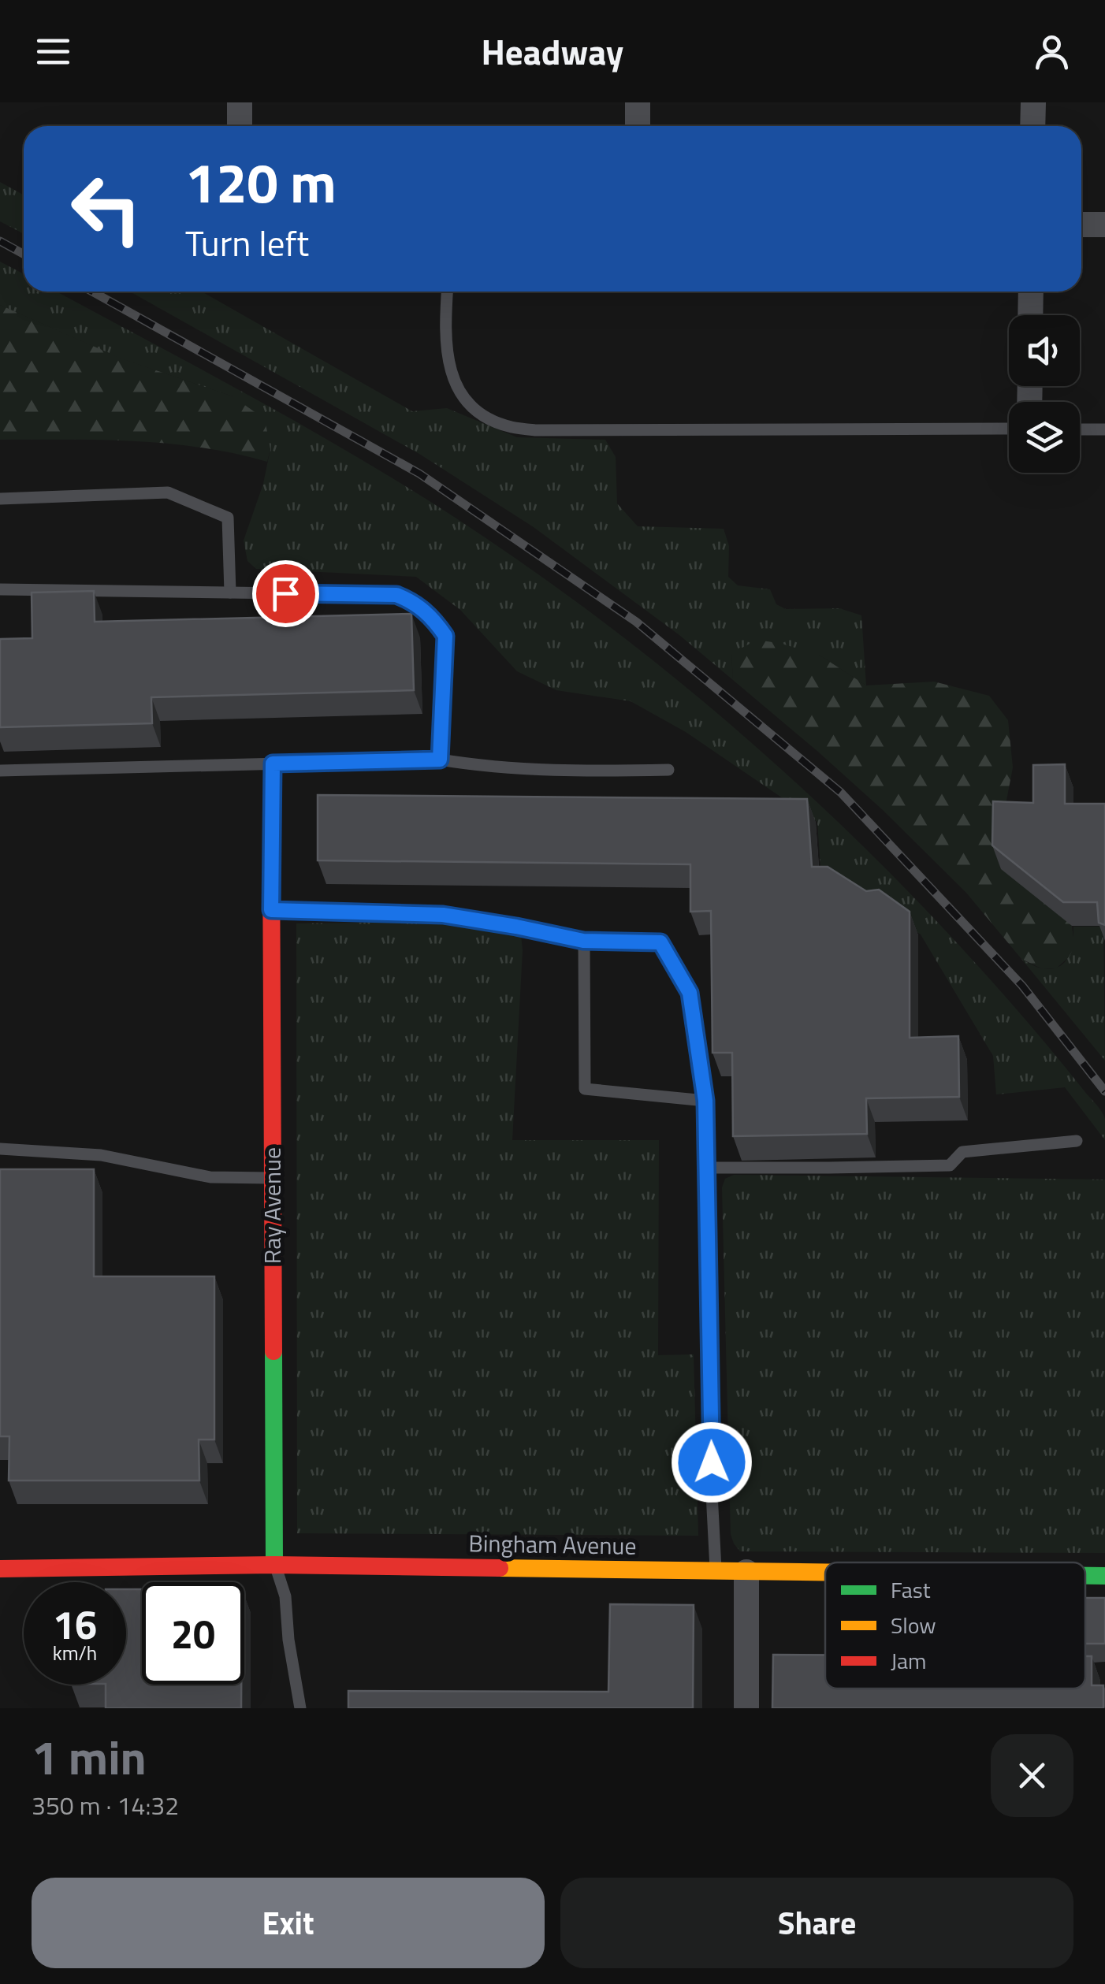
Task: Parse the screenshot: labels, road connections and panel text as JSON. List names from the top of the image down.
{
  "streets": {
    "street": ["Ray Avenue", "Bingham Avenue"]
  },
  "crossings": [
    ["Ray Avenue", "Bingham Avenue"]
  ],
  "legend": ["Fast", "Slow", "Jam"],
  "page": {
    "header": "Headway",
    "turn": ["120 m", "Turn left"],
    "speed": "16 km/h",
    "limit": "20",
    "heading": ["1 min", "350 m · 14:32"],
    "buttons": ["Exit", "Share"]
  }
}
